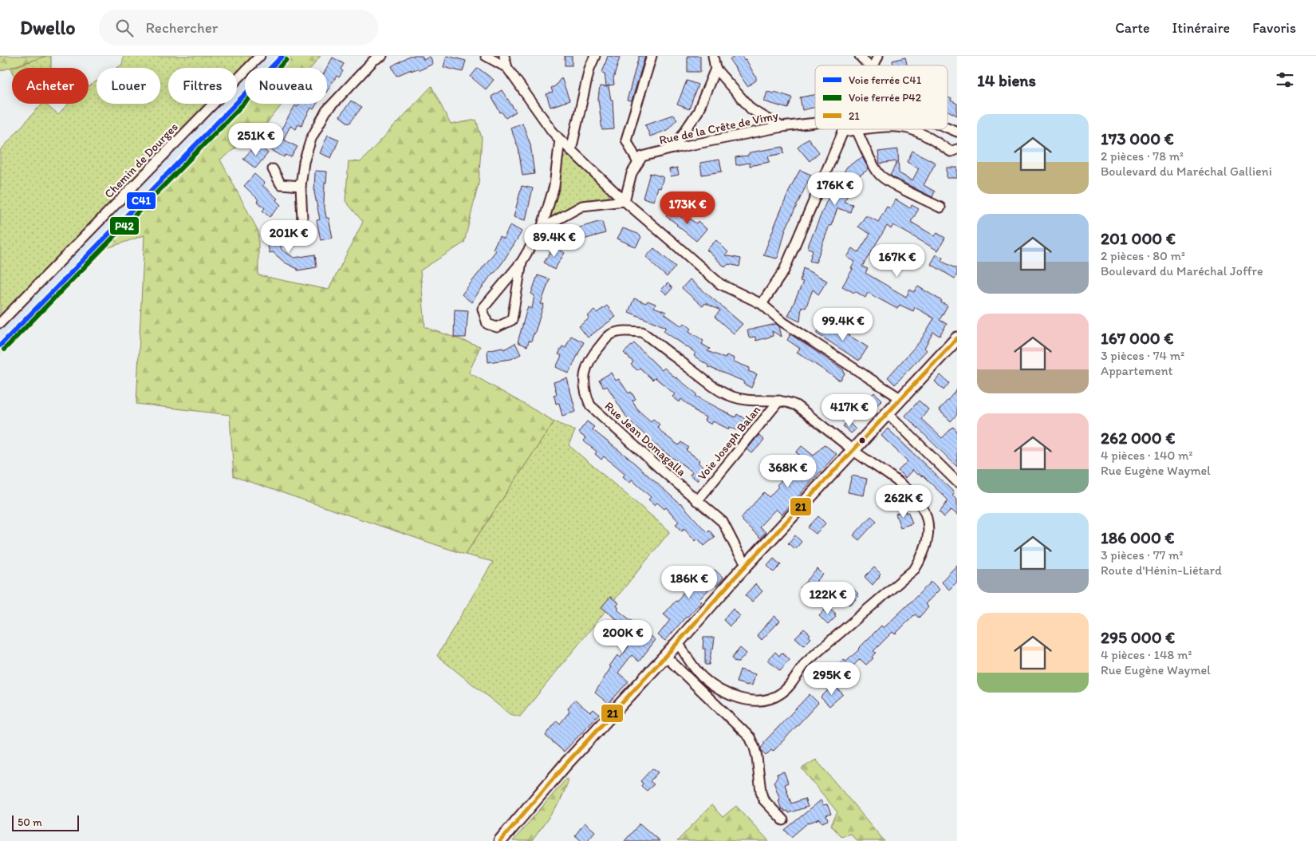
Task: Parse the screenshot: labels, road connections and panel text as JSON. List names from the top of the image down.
{
  "streets": {
    "street": [
      "Rue de la Crête de Vimy",
      "Chemin de Dourges",
      "Rue Jean Domagalla",
      "Voie Joseph Balan"
    ]
  },
  "crossings": [
    ["Rue Jean Domagalla", "Voie Joseph Balan"]
  ],
  "lines": ["rail line C41", "rail line P42", "transit line 21"],
  "legend": ["Voie ferrée C41", "Voie ferrée P42", "21"],
  "scale_bar": "50 m",
  "page": {
    "header": "Dwello",
    "search": "Rechercher",
    "nav": ["Carte", "Itinéraire", "Favoris"],
    "heading": "14 biens",
    "chip": [
      "Acheter",
      "Louer",
      "Filtres",
      "Nouveau"
    ],
    "list": [
      {
        "name": "173 000 €",
        "note": "2 pièces · 78 m² · Boulevard du Maréchal Gallieni"
      },
      {
        "name": "201 000 €",
        "note": "2 pièces · 80 m² · Boulevard du Maréchal Joffre"
      },
      {
        "name": "167 000 €",
        "note": "3 pièces · 74 m² · Appartement"
      },
      {
        "name": "262 000 €",
        "note": "4 pièces · 140 m² · Rue Eugène Waymel"
      },
      {
        "name": "186 000 €",
        "note": "3 pièces · 77 m² · Route d'Hénin-Liétard"
      },
      {
        "name": "295 000 €",
        "note": "4 pièces · 148 m² · Rue Eugène Waymel"
      }
    ],
    "price": [
      "251K €",
      "176K €",
      "173K €",
      "201K €",
      "89.4K €",
      "167K €",
      "99.4K €",
      "417K €",
      "368K €",
      "262K €",
      "186K €",
      "122K €",
      "200K €",
      "295K €"
    ],
    "scale": "50 m"
  }
}
